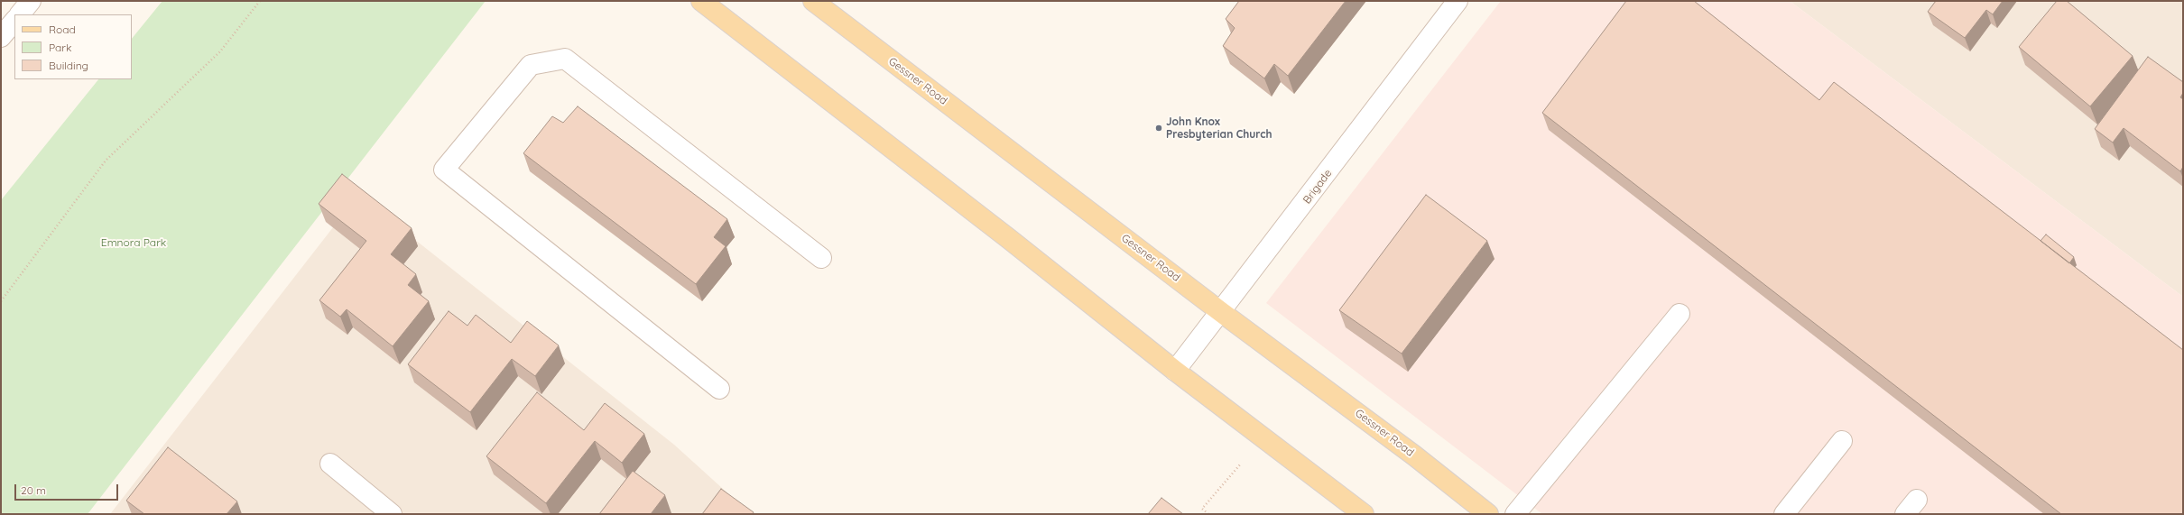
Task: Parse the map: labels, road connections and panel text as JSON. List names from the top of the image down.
{
  "streets": {
    "main road": ["Gessner Road"],
    "street": ["Brigade"]
  },
  "crossings": [
    ["Gessner Road", "Brigade"]
  ],
  "parks": ["Emnora Park"],
  "places": ["John Knox Presbyterian Church"],
  "legend": ["Road", "Park", "Building"],
  "scale_bar": "20 m"
}
